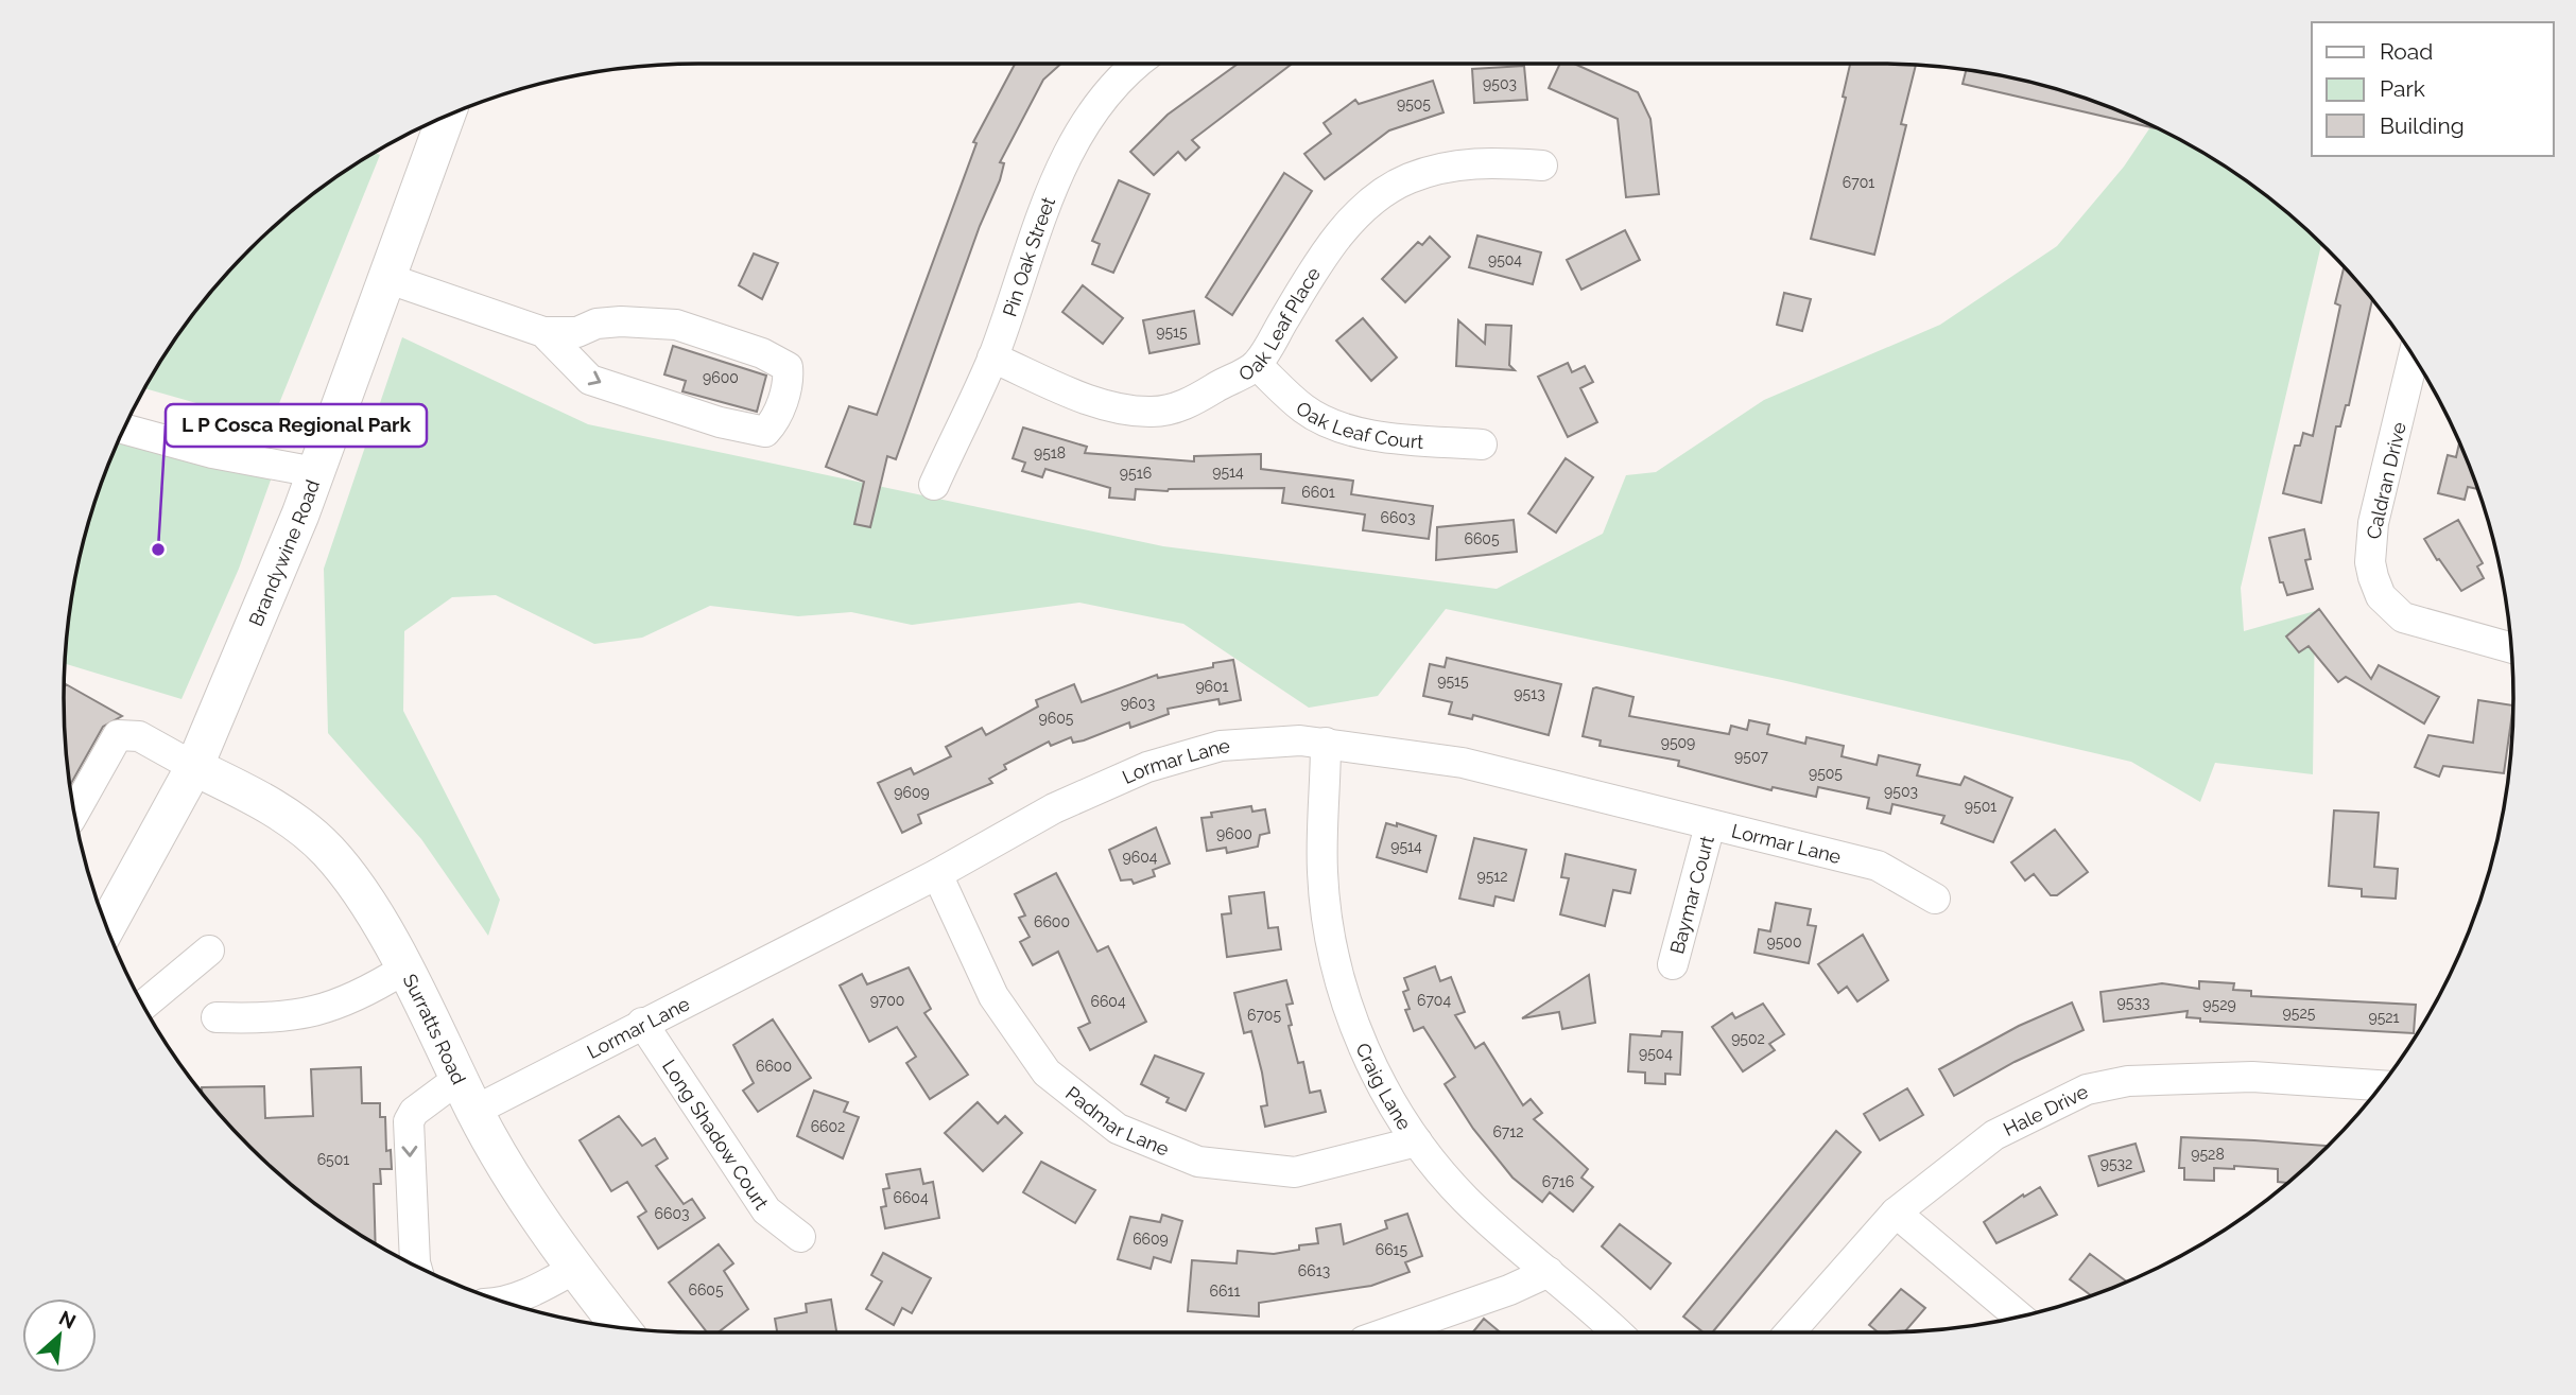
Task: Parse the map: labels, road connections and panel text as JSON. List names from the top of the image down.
{
  "streets": {
    "main road": ["Brandywine Road", "Surratts Road"],
    "street": [
      "Pin Oak Street",
      "Oak Leaf Place",
      "Oak Leaf Court",
      "Caldran Drive",
      "Lormar Lane",
      "Baymar Court",
      "Craig Lane",
      "Hale Drive",
      "Padmar Lane",
      "Long Shadow Court"
    ]
  },
  "crossings": [
    ["Pin Oak Street", "Oak Leaf Place"],
    ["Oak Leaf Place", "Oak Leaf Court"],
    ["Brandywine Road", "Surratts Road"],
    ["Lormar Lane", "Baymar Court"],
    ["Lormar Lane", "Surratts Road"],
    ["Lormar Lane", "Craig Lane"],
    ["Lormar Lane", "Padmar Lane"],
    ["Lormar Lane", "Long Shadow Court"],
    ["Craig Lane", "Padmar Lane"]
  ],
  "places": ["L P Cosca Regional Park"],
  "house_numbers": [
    "9503",
    "9505",
    "6701",
    "9504",
    "9515",
    "9600",
    "9518",
    "9514",
    "9516",
    "6601",
    "6603",
    "6605",
    "9515",
    "9601",
    "9513",
    "9603",
    "9605",
    "9509",
    "9507",
    "9505",
    "9503",
    "9609",
    "9501",
    "9600",
    "9514",
    "9604",
    "9512",
    "6600",
    "9500",
    "9700",
    "6704",
    "6604",
    "9533",
    "9529",
    "9525",
    "6705",
    "9521",
    "9502",
    "9504",
    "6600",
    "6602",
    "6712",
    "9528",
    "6501",
    "9532",
    "6716",
    "6604",
    "6603",
    "6609",
    "6615",
    "6613",
    "6605",
    "6611"
  ],
  "legend": ["Road", "Park", "Building"],
  "north": "top right"
}
